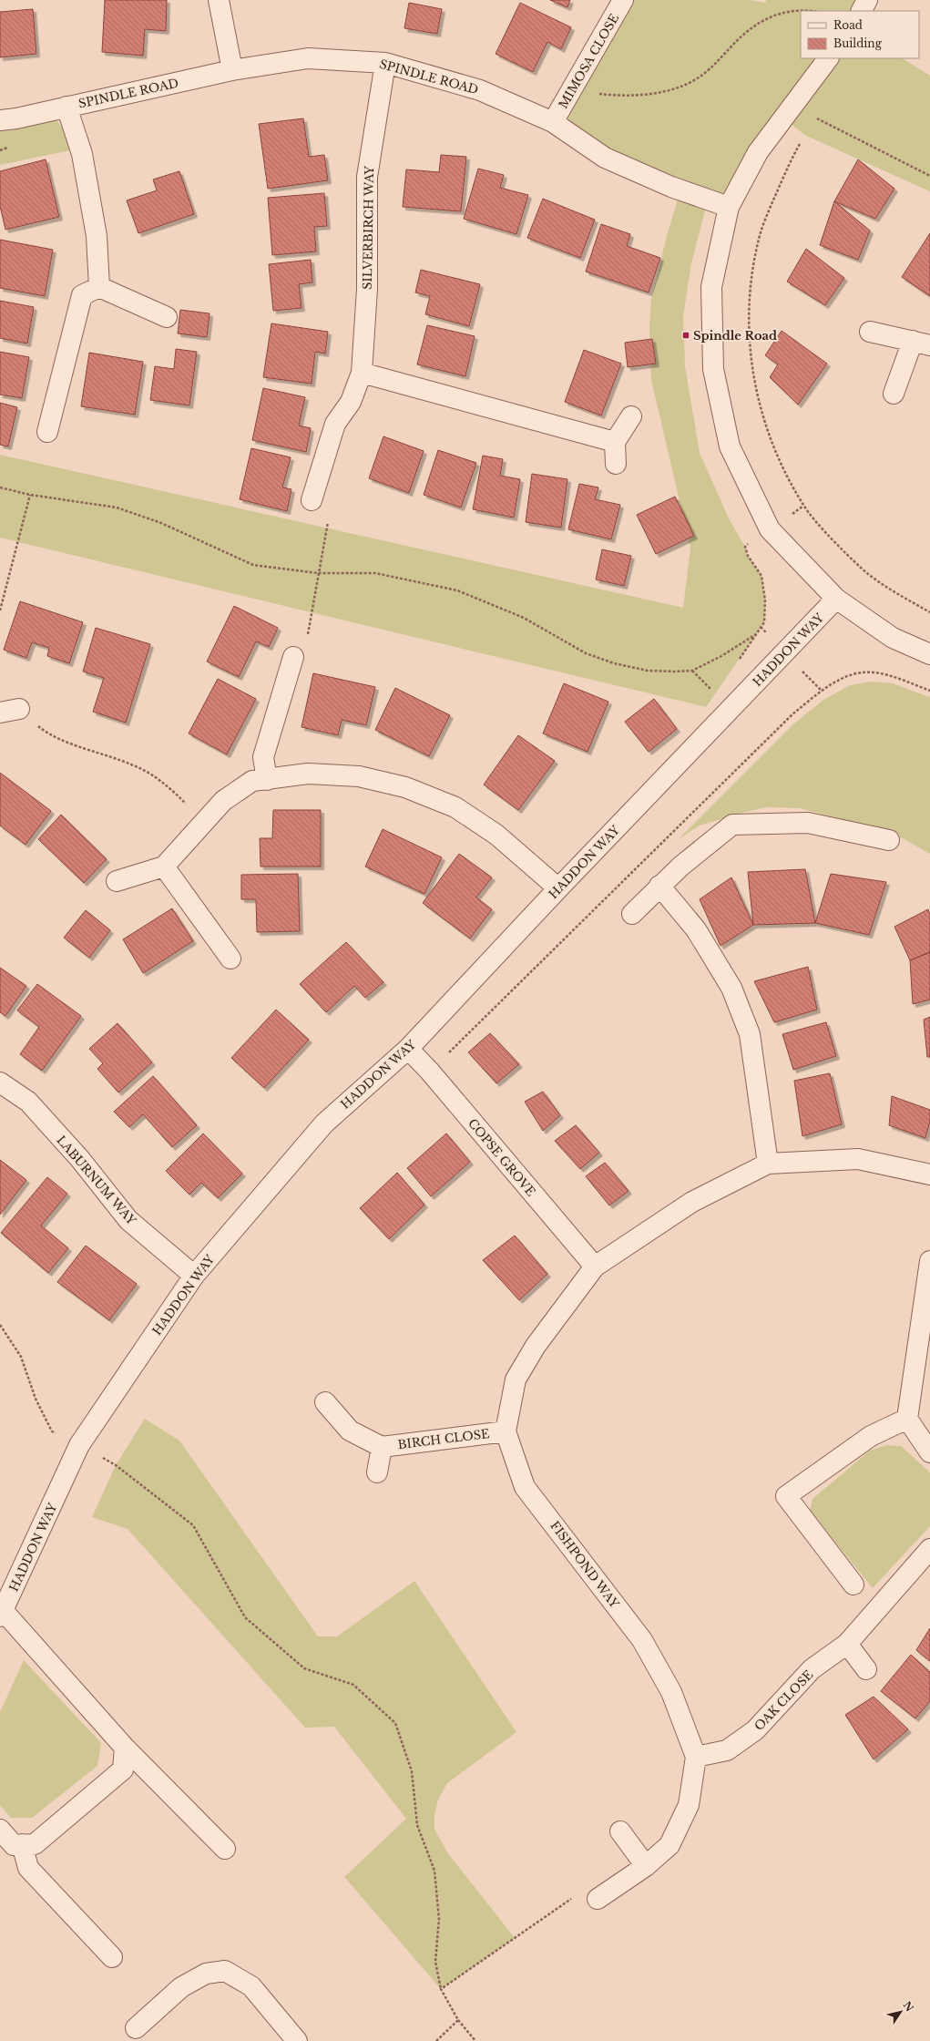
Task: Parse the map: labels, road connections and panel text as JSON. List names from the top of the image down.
{
  "streets": {
    "street": [
      "MIMOSA CLOSE",
      "SPINDLE ROAD",
      "SILVERBIRCH WAY",
      "HADDON WAY",
      "COPSE GROVE",
      "LABURNUM WAY",
      "BIRCH CLOSE",
      "FISHPOND WAY",
      "OAK CLOSE"
    ]
  },
  "crossings": [
    ["MIMOSA CLOSE", "SPINDLE ROAD"],
    ["SPINDLE ROAD", "SILVERBIRCH WAY"],
    ["HADDON WAY", "COPSE GROVE"],
    ["HADDON WAY", "LABURNUM WAY"],
    ["COPSE GROVE", "FISHPOND WAY"],
    ["BIRCH CLOSE", "FISHPOND WAY"],
    ["FISHPOND WAY", "OAK CLOSE"]
  ],
  "places": {
    "transit": ["Spindle Road"]
  },
  "legend": ["Road", "Building"],
  "north": "top right"
}
